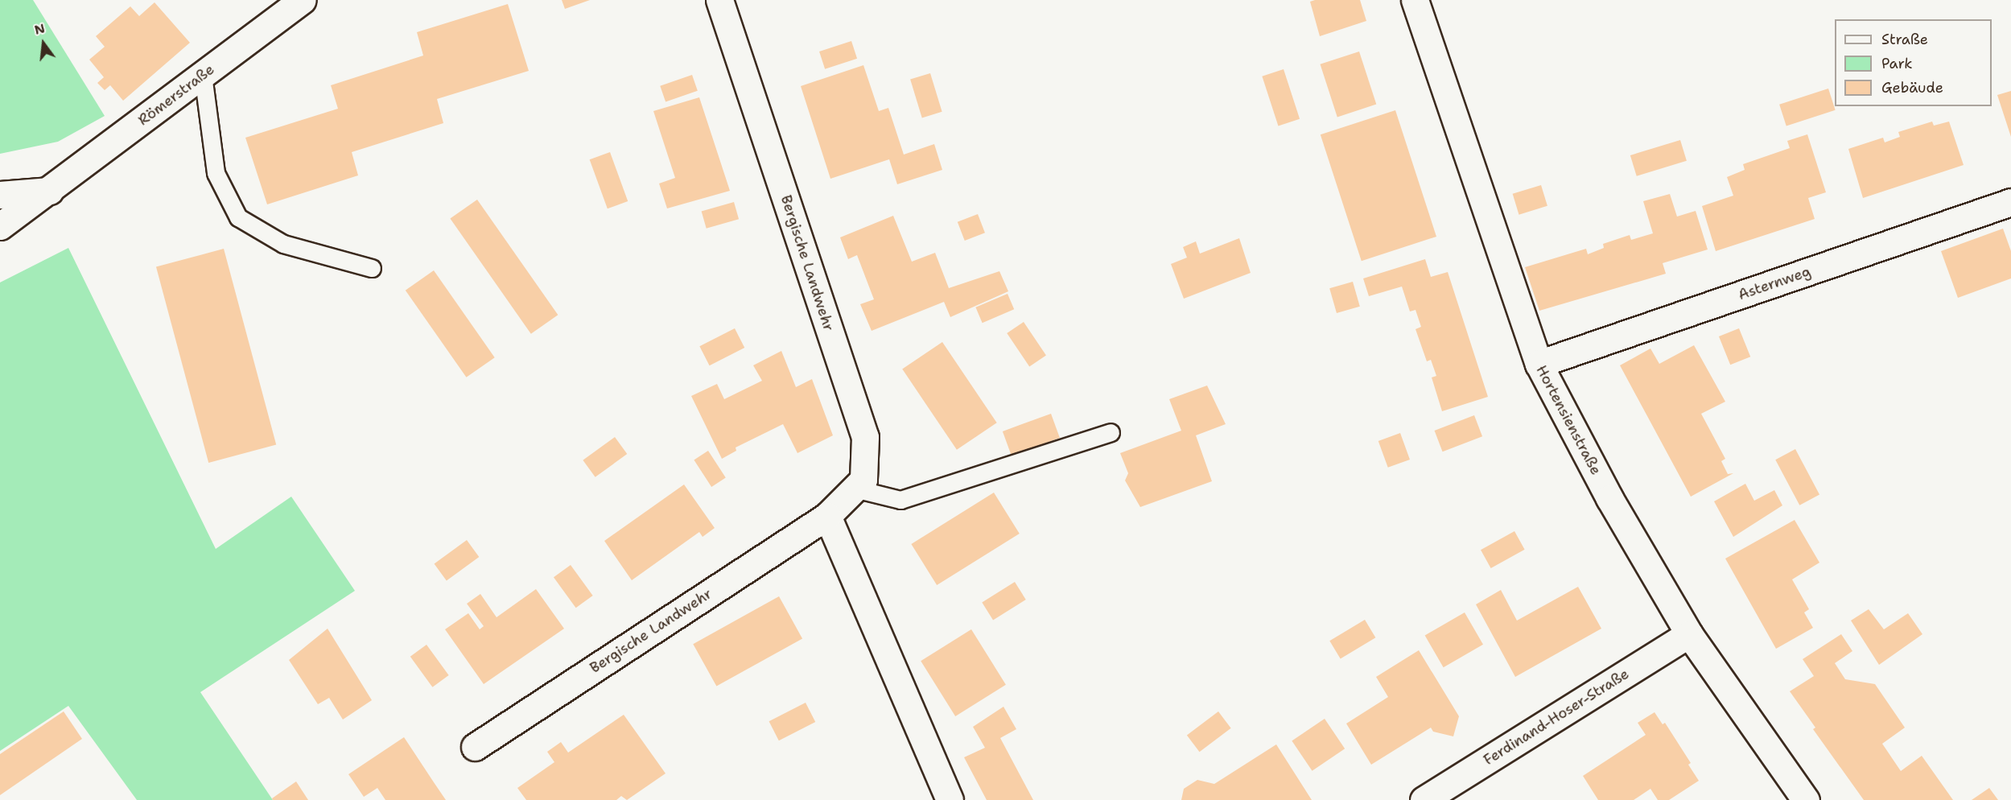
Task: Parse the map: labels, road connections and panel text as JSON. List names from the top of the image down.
{
  "streets": {
    "street": [
      "Römerstraße",
      "Bergische Landwehr",
      "Asternweg",
      "Hortensienstraße",
      "Ferdinand-Hoser-Straße"
    ]
  },
  "crossings": [
    ["Asternweg", "Hortensienstraße"],
    ["Hortensienstraße", "Ferdinand-Hoser-Straße"]
  ],
  "legend": ["Straße", "Park", "Gebäude"],
  "north": "top"
}
